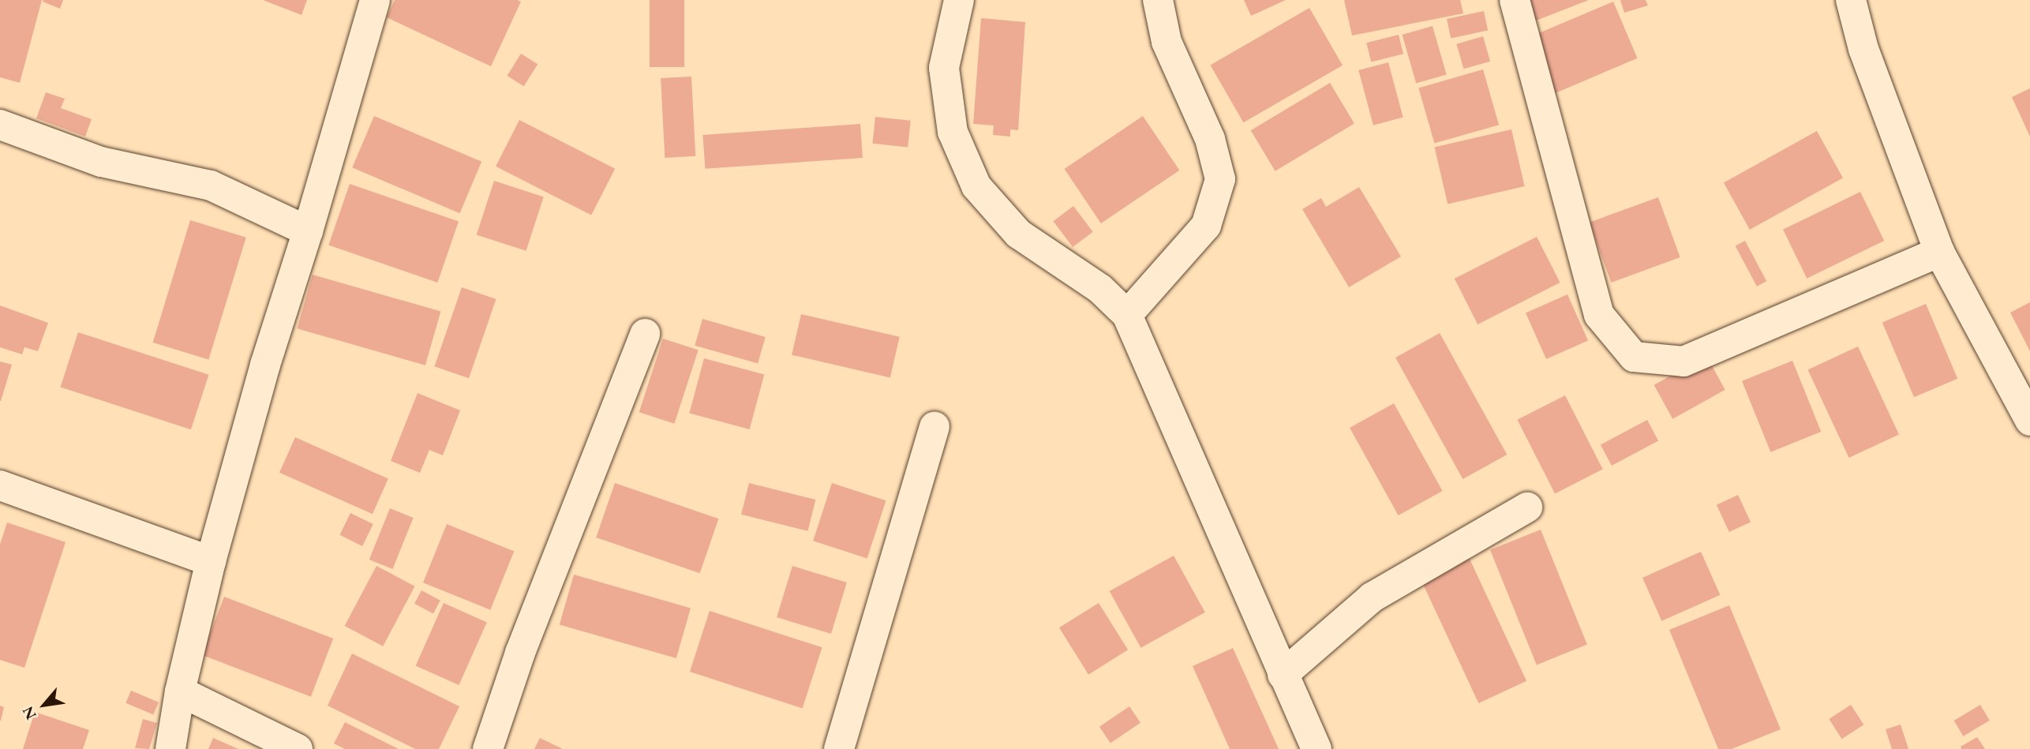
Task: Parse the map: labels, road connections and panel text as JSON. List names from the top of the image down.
{
  "north": "bottom left"
}
